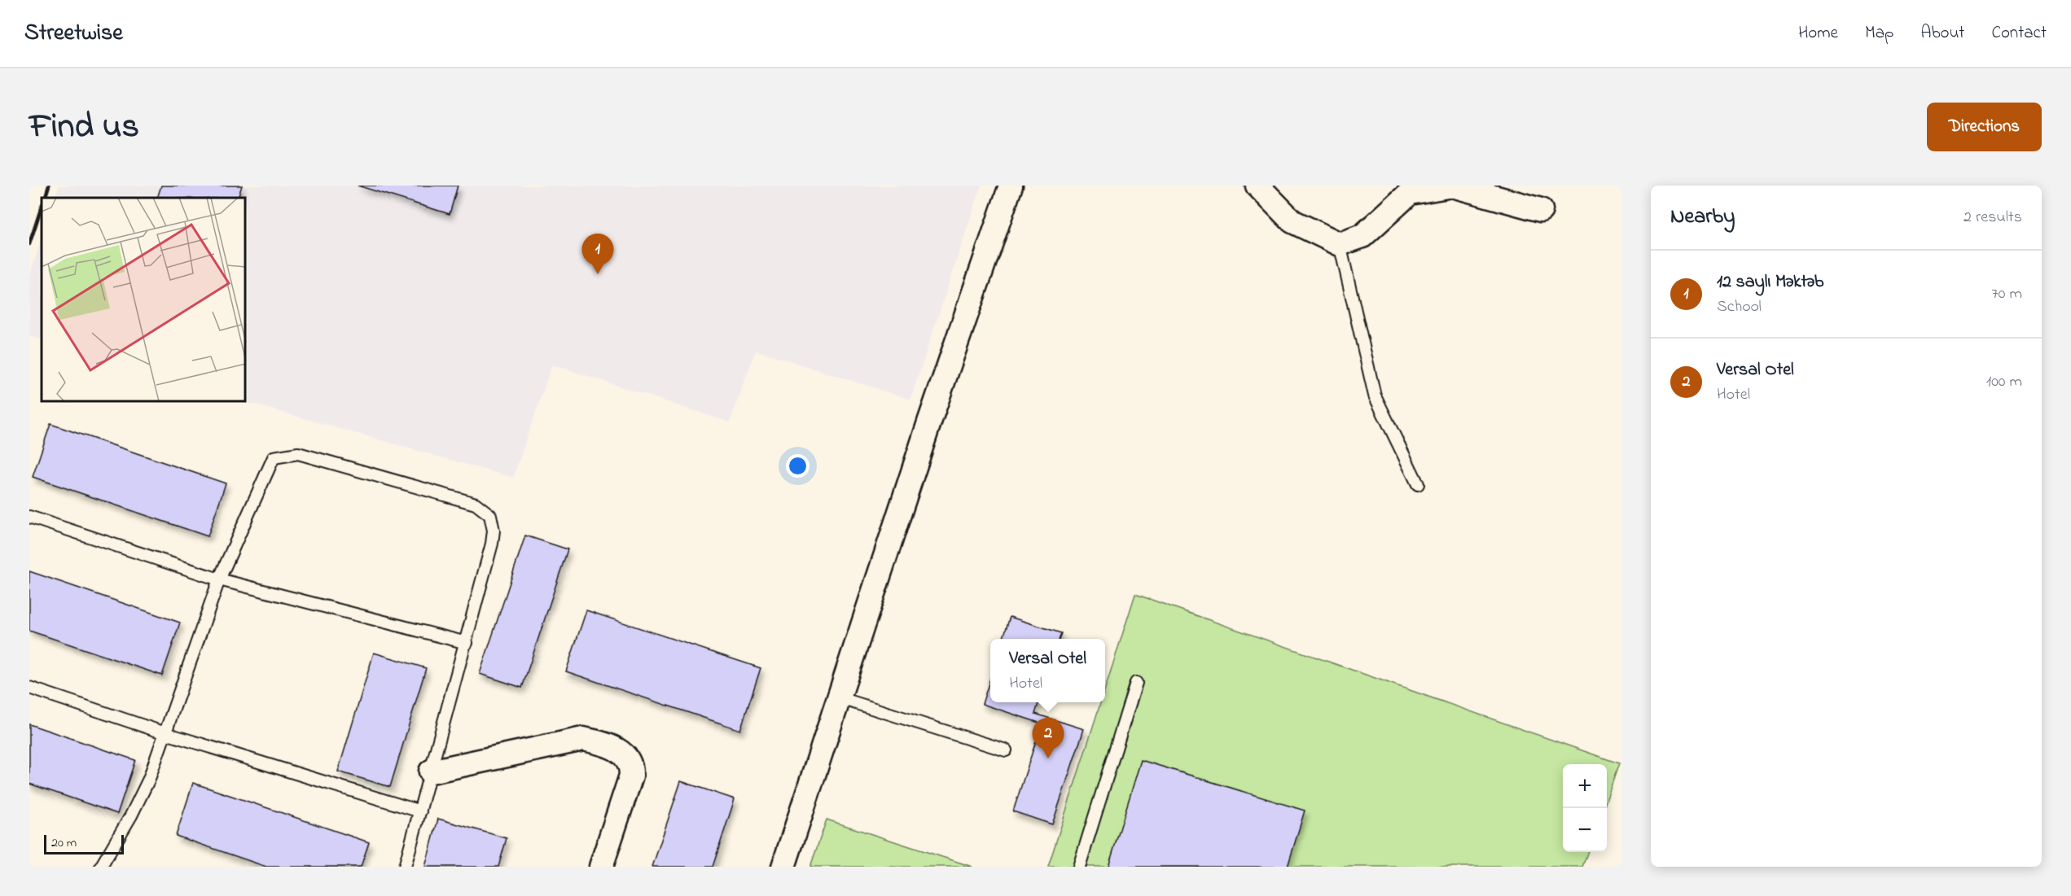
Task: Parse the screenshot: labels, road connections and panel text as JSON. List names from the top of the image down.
{
  "scale_bar": "20 m",
  "page": {
    "header": "Streetwise",
    "nav": [
      "Home",
      "Map",
      "About",
      "Contact"
    ],
    "title": "Find us",
    "buttons": "Directions",
    "heading": ["Nearby", "2 results"],
    "pins": ["1", "2"],
    "list": [
      {
        "mark": "1",
        "name": "12 saylı Məktəb",
        "note": "School",
        "value": "70 m"
      },
      {
        "mark": "2",
        "name": "Versal Otel",
        "note": "Hotel",
        "value": "100 m"
      }
    ],
    "popup": ["Versal Otel", "Hotel"],
    "map_buttons": ["+", "−"],
    "scale": "20 m"
  }
}
